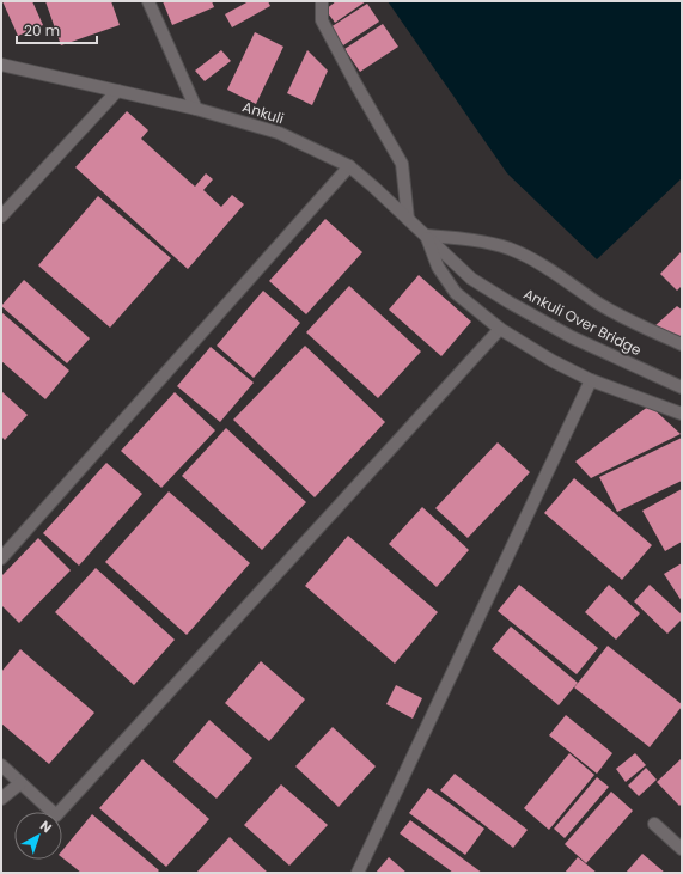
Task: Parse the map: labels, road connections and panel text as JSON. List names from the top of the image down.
{
  "streets": {
    "street": ["Ankuli", "Ankuli Over Bridge"]
  },
  "crossings": [
    ["Ankuli", "Ankuli Over Bridge"]
  ],
  "scale_bar": "20 m",
  "north": "top right"
}
